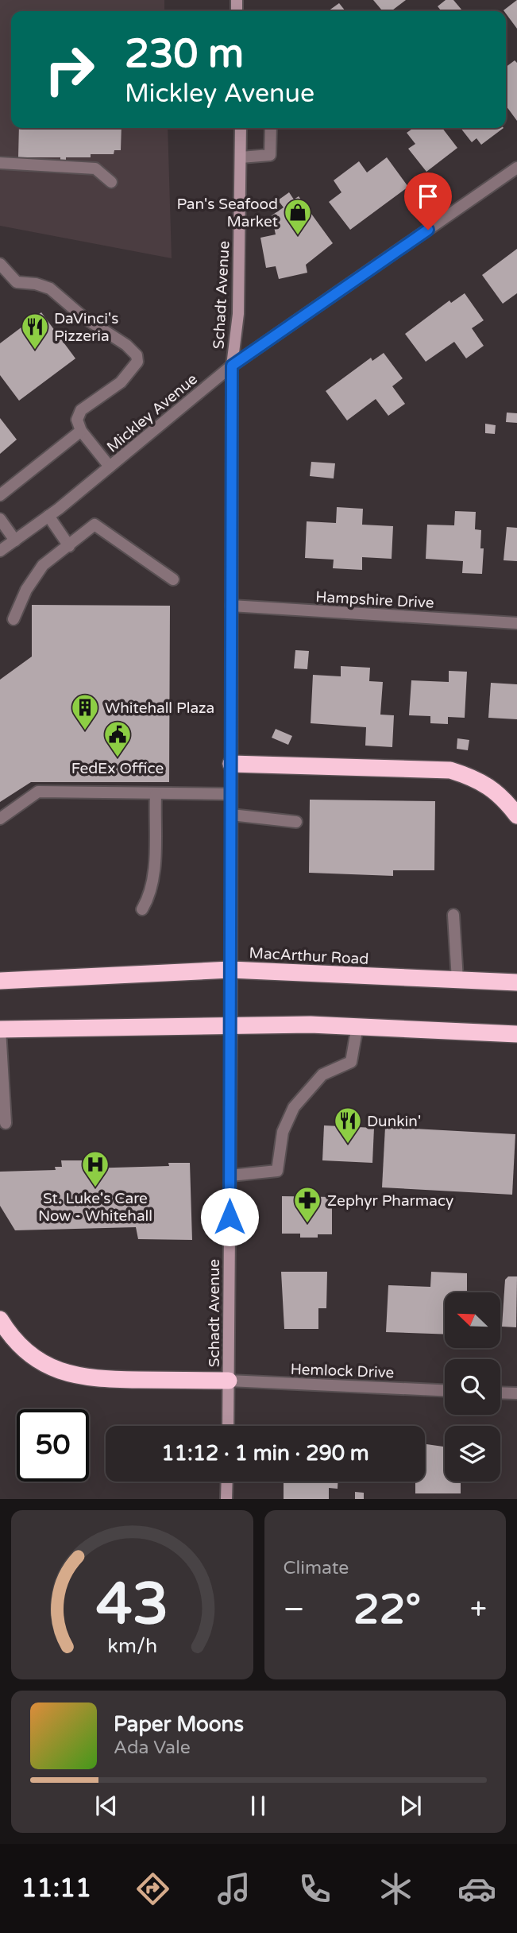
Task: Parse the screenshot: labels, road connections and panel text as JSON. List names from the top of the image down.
{
  "streets": {
    "highway": ["MacArthur Road"],
    "main road": ["Schadt Avenue"],
    "street": ["Mickley Avenue", "Hampshire Drive", "Hemlock Drive"]
  },
  "crossings": [
    ["Schadt Avenue", "Mickley Avenue"],
    ["Schadt Avenue", "Hampshire Drive"],
    ["Schadt Avenue", "MacArthur Road"],
    ["Schadt Avenue", "Hemlock Drive"]
  ],
  "places": {
    "shop": ["Pan's Seafood Market"],
    "restaurant": ["DaVinci's Pizzeria", "Dunkin'"],
    "building": ["Whitehall Plaza"],
    "public building": ["FedEx Office"],
    "hospital": ["St. Luke's Care Now - Whitehall"],
    "pharmacy": ["Zephyr Pharmacy"]
  },
  "north": "top left",
  "page": {
    "turn": ["230 m", "Mickley Avenue"],
    "limit": "50",
    "trip": "11:12 · 1 min · 290 m",
    "tile": "Climate",
    "heat": ["−", "22°", "+"],
    "song": ["Paper Moons", "Ada Vale"],
    "tabs": "11:11",
    "gauge": ["43", "km/h"]
  }
}
